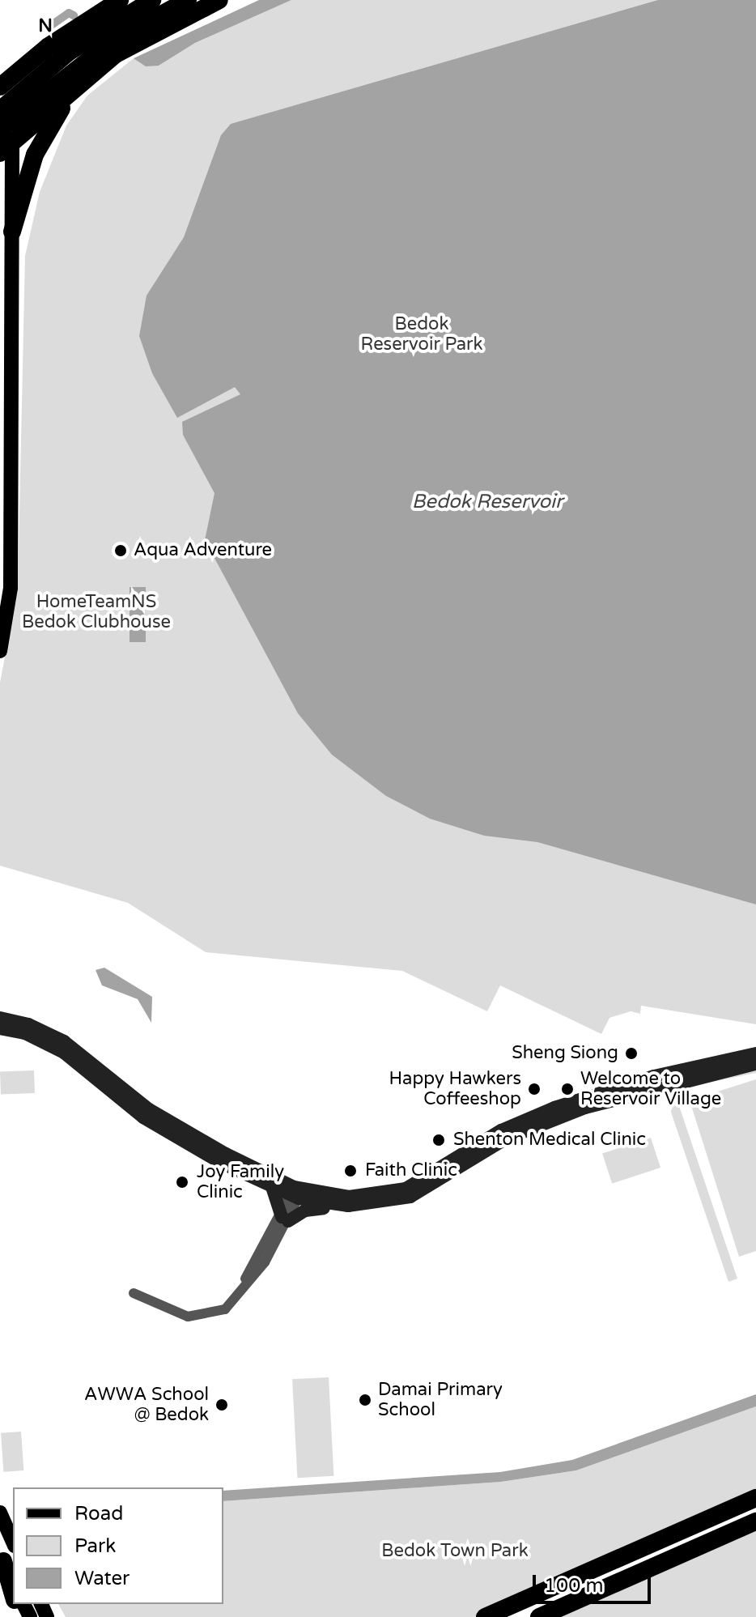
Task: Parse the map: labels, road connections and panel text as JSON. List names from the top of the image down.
{
  "water": ["Bedok Reservoir"],
  "parks": ["Bedok Reservoir Park", "HomeTeamNS Bedok Clubhouse", "Bedok Town Park"],
  "places": [
    "Aqua Adventure",
    "Sheng Siong",
    "Happy Hawkers Coffeeshop",
    "Welcome to Reservoir Village",
    "Shenton Medical Clinic",
    "Faith Clinic",
    "Joy Family Clinic",
    "Damai Primary School",
    "AWWA School @ Bedok"
  ],
  "legend": ["Road", "Park", "Water"],
  "scale_bar": "100 m",
  "north": "top"
}
